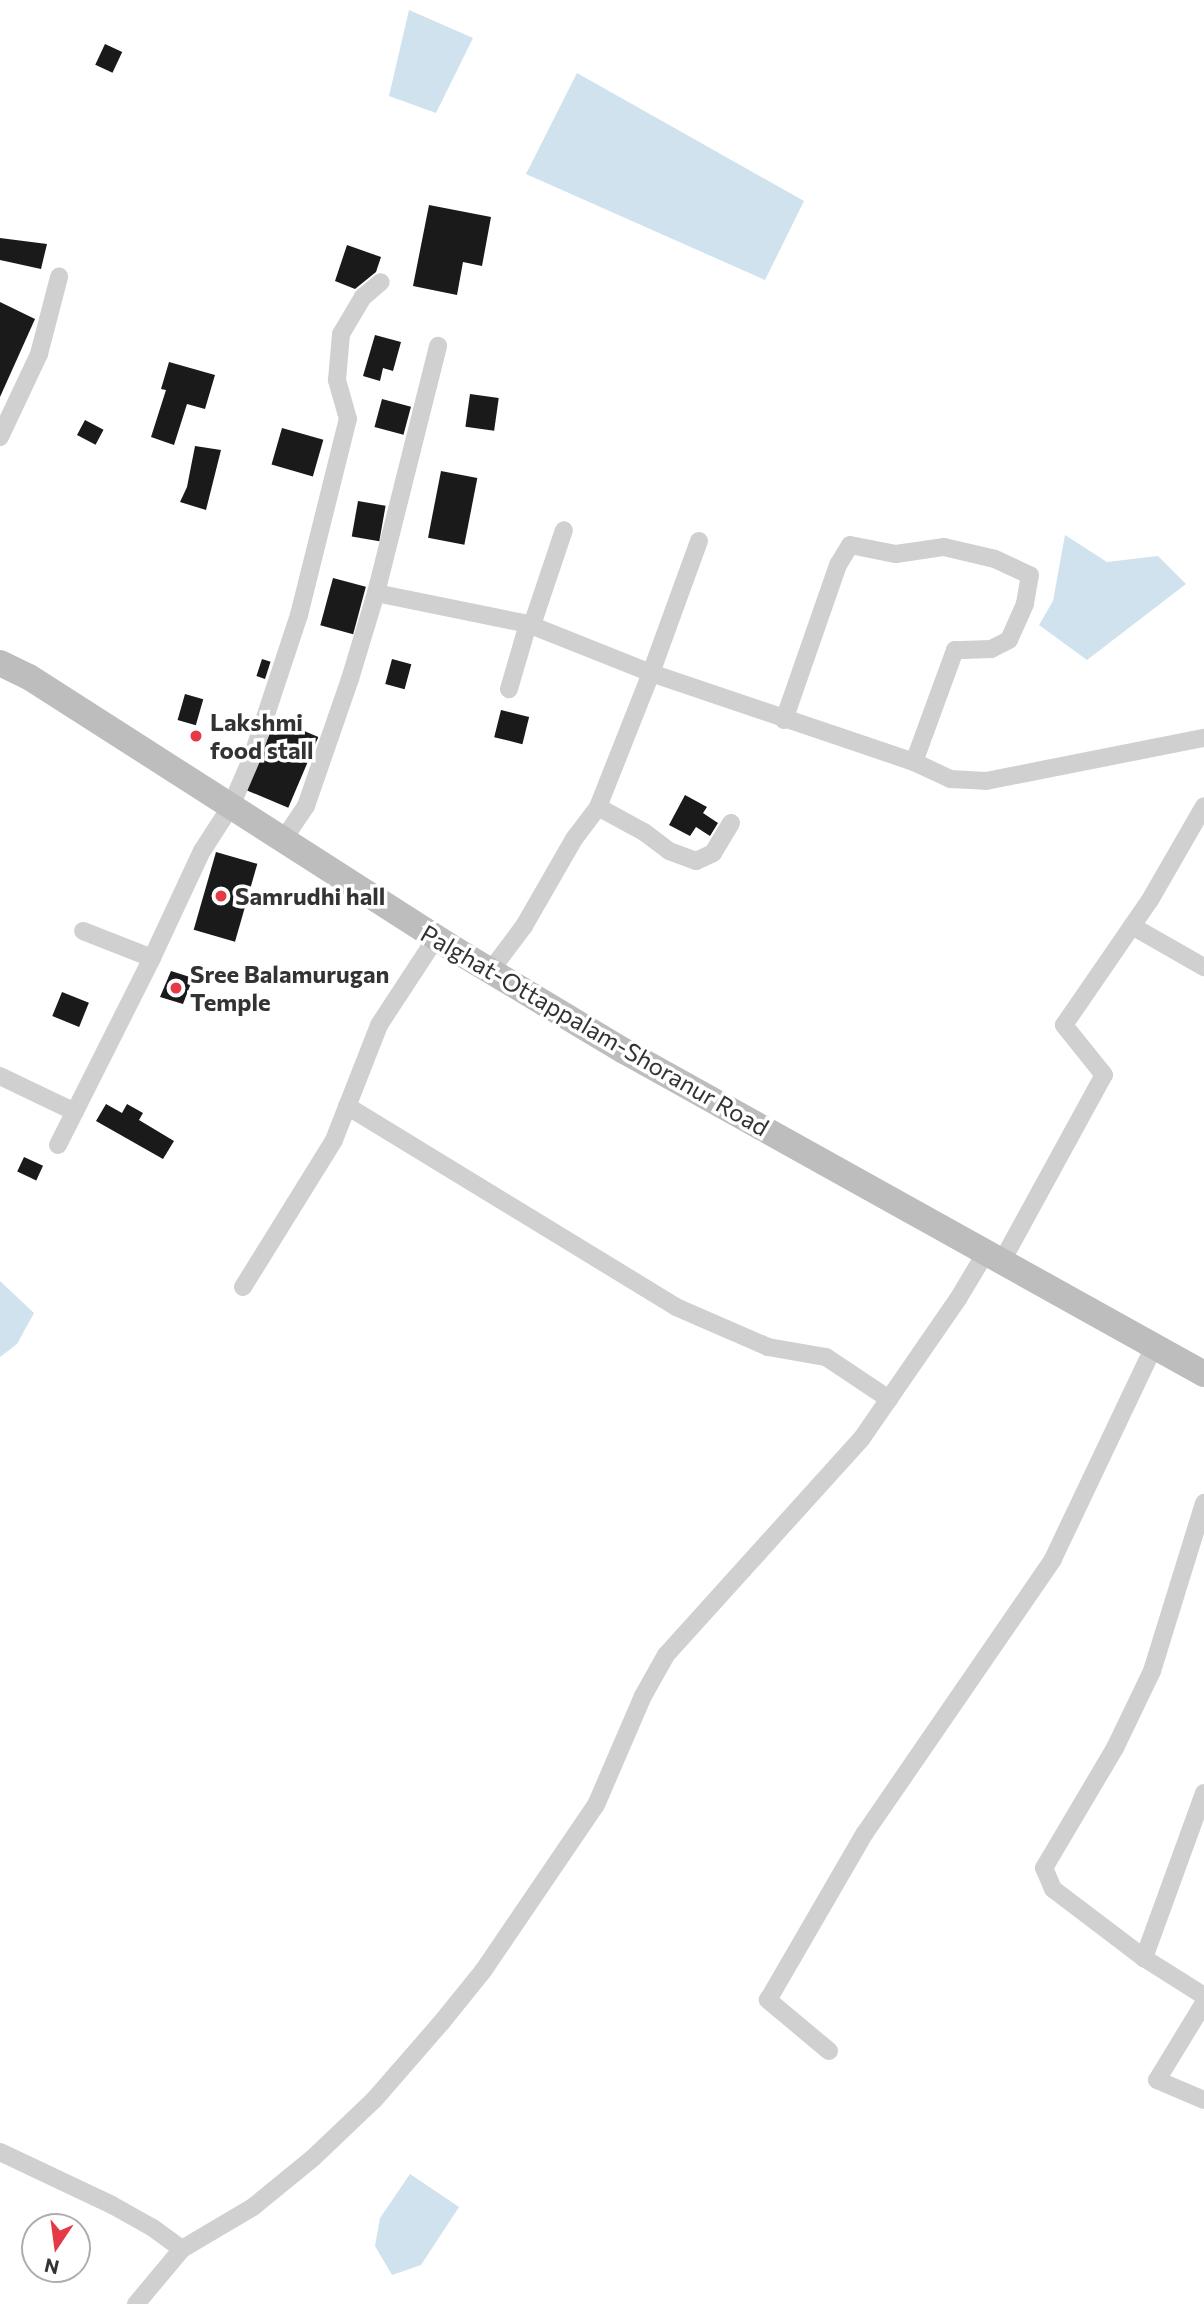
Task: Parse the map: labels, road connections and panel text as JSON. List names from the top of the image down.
{
  "streets": {
    "main road": ["Palghat-Ottappalam-Shoranur Road"]
  },
  "places": ["Lakshmi food stall", "Samrudhi hall", "Sree Balamurugan Temple"],
  "north": "bottom"
}
